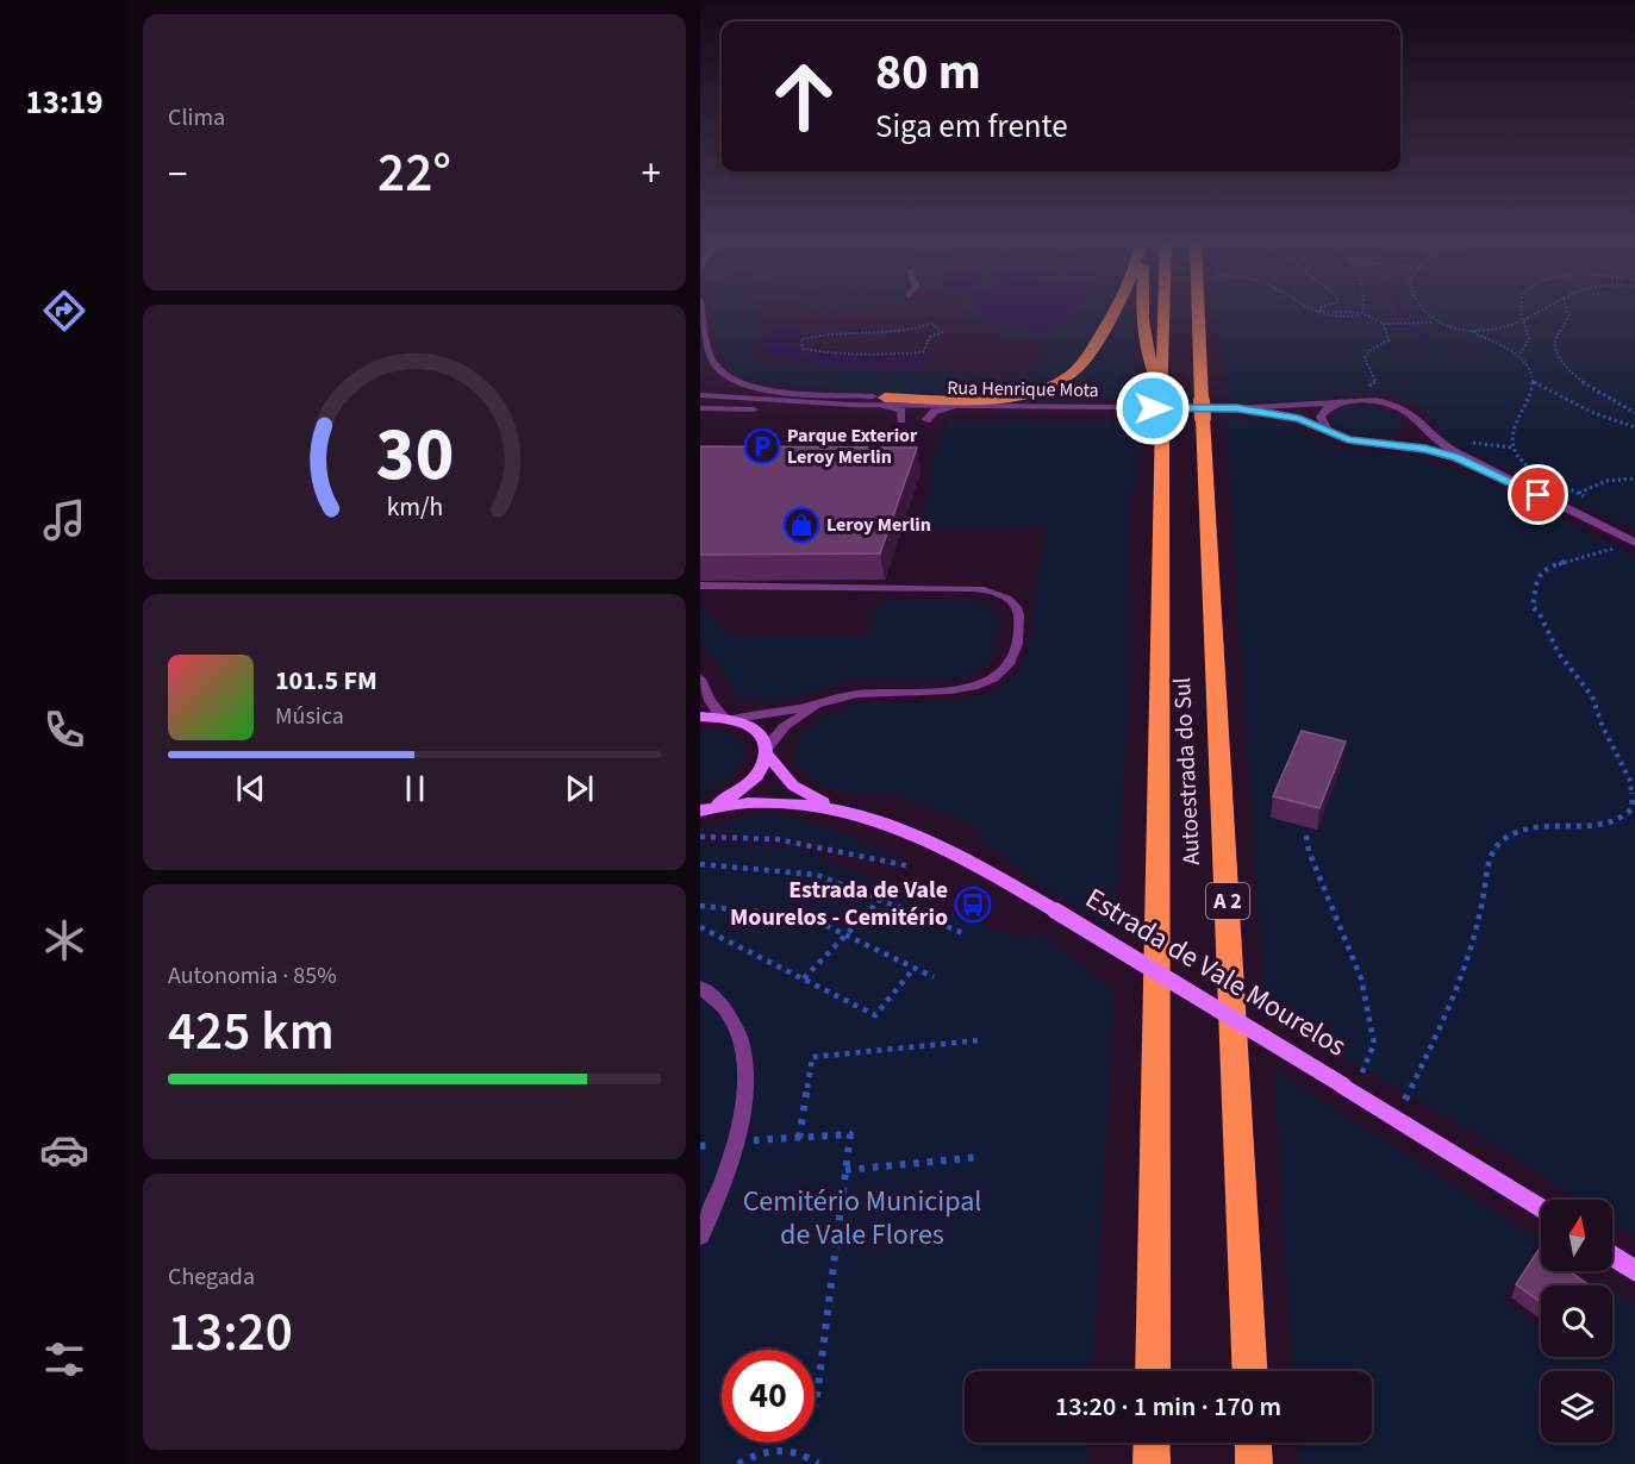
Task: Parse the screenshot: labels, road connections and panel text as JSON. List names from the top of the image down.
{
  "streets": {
    "highway": ["Autoestrada do Sul", "A 2"],
    "main road": ["Estrada de Vale Mourelos"],
    "street": ["Rua Henrique Mota"]
  },
  "parks": ["Cemitério Municipal de Vale Flores"],
  "places": {
    "parking": ["Parque Exterior Leroy Merlin"],
    "shop": ["Leroy Merlin"],
    "bus stop": ["Estrada de Vale Mourelos - Cemitério"]
  },
  "north": "top",
  "page": {
    "tabs": "13:19",
    "tile": [
      "Clima",
      ["Autonomia · 85%", "425 km"],
      ["Chegada", "13:20"]
    ],
    "turn": ["80 m", "Siga em frente"],
    "heat": ["−", "22°", "+"],
    "song": ["101.5 FM", "Música"],
    "limit": "40",
    "trip": "13:20 · 1 min · 170 m",
    "gauge": ["30", "km/h"]
  }
}
